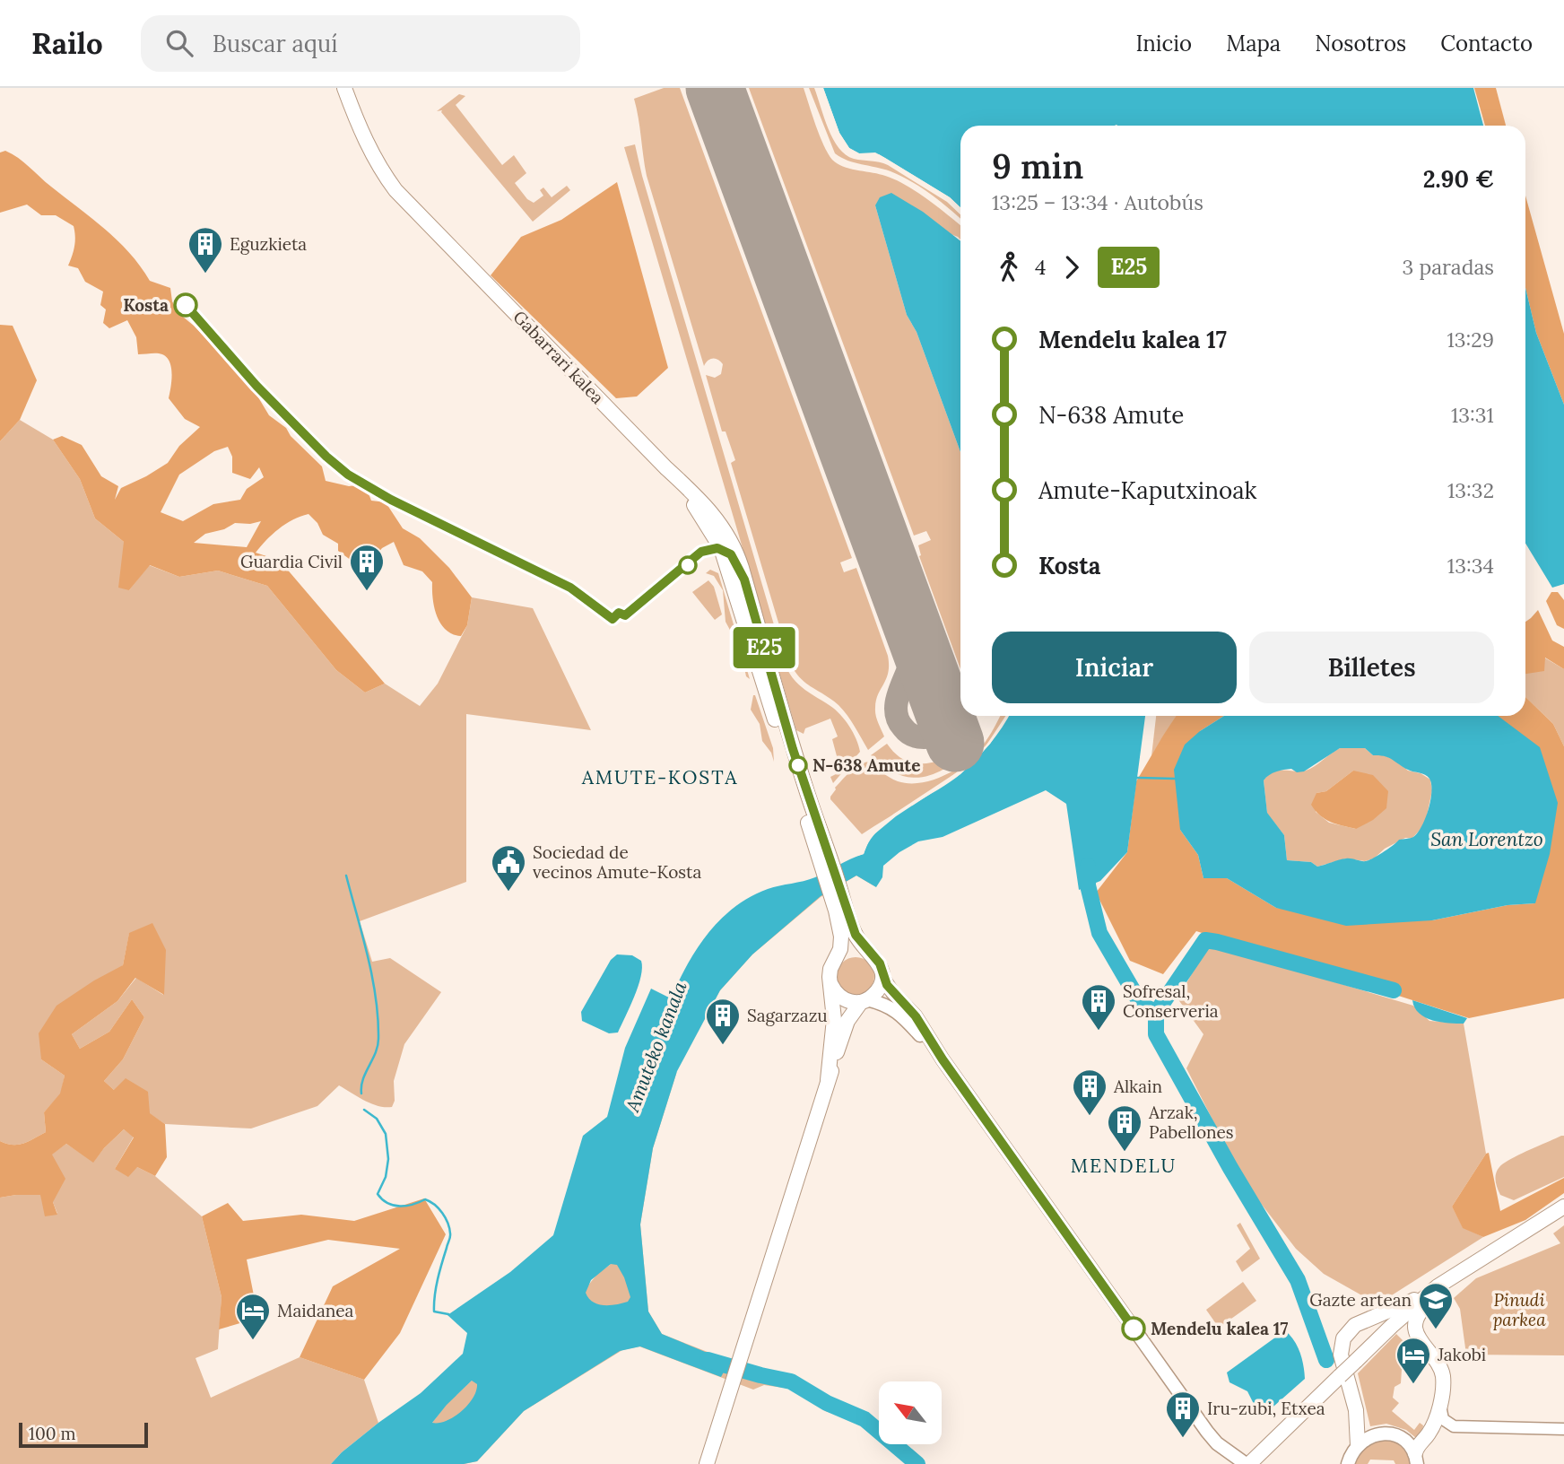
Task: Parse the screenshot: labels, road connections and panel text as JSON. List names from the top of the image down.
{
  "streets": {
    "main road": ["Gabarrari kalea"]
  },
  "districts": ["AMUTE-KOSTA", "MENDELU"],
  "water": ["San Lorentzo", "Amuteko kanala"],
  "parks": ["Pinudi parkea"],
  "places": {
    "building": [
      "Eguzkieta",
      "Guardia Civil",
      "Sofresal, Conserveria",
      "Sagarzazu",
      "Alkain",
      "Arzak, Pabellones",
      "Iru-zubi, Etxea"
    ],
    "other": ["Kosta", "N-638 Amute", "Mendelu kalea 17"],
    "public building": ["Sociedad de vecinos Amute-Kosta"],
    "school or university": ["Gazte artean"],
    "hotel": ["Maidanea", "Jakobi"]
  },
  "lines": ["bus line E25"],
  "scale_bar": "100 m",
  "north": "top left",
  "page": {
    "header": "Railo",
    "search": "Buscar aquí",
    "nav": [
      "Inicio",
      "Mapa",
      "Nosotros",
      "Contacto"
    ],
    "on_map": "E25",
    "heading": ["9 min", "13:25 – 13:34 · Autobús", "2.90 €"],
    "legs": ["4", "E25", "3 paradas"],
    "list": [
      {
        "name": "Mendelu kalea 17",
        "value": "13:29"
      },
      {
        "name": "N-638 Amute",
        "value": "13:31"
      },
      {
        "name": "Amute-Kaputxinoak",
        "value": "13:32"
      },
      {
        "name": "Kosta",
        "value": "13:34"
      }
    ],
    "buttons": ["Iniciar", "Billetes"],
    "scale": "100 m"
  }
}
